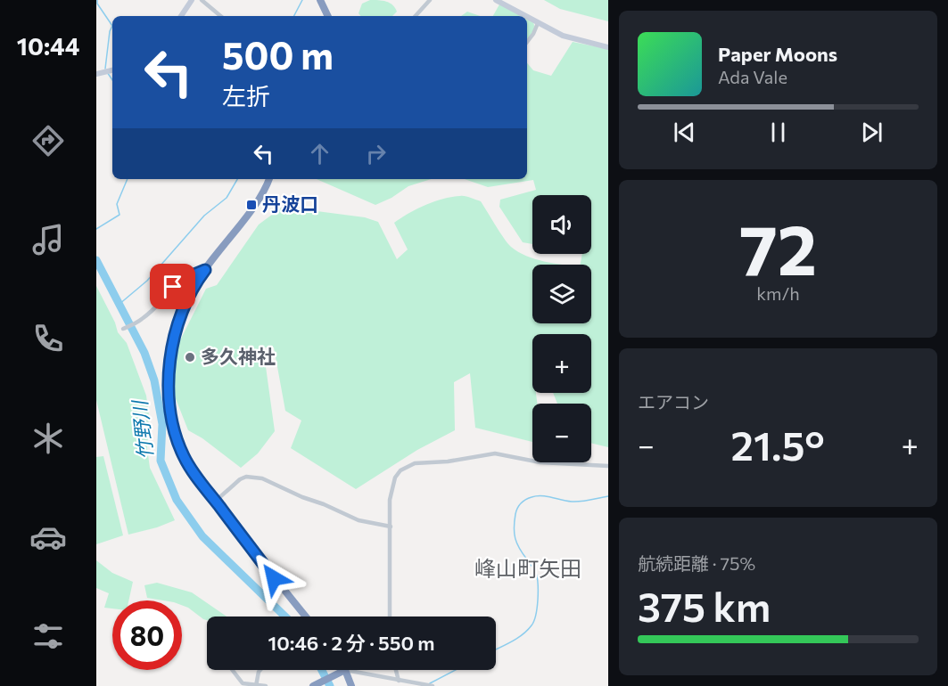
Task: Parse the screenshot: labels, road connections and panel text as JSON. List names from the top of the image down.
{
  "districts": ["峰山町矢田"],
  "water": ["竹野川"],
  "places": {
    "transit": ["丹波口"],
    "other": ["多久神社"]
  },
  "page": {
    "tabs": "10:44",
    "turn": ["500 m", "左折"],
    "song": ["Paper Moons", "Ada Vale"],
    "tile": [
      ["72", "km/h"],
      "エアコン",
      ["航続距離 · 75%", "375 km"]
    ],
    "map_buttons": ["+", "−"],
    "heat": ["−", "21.5°", "+"],
    "limit": "80",
    "trip": "10:46 · 2 分 · 550 m"
  }
}
